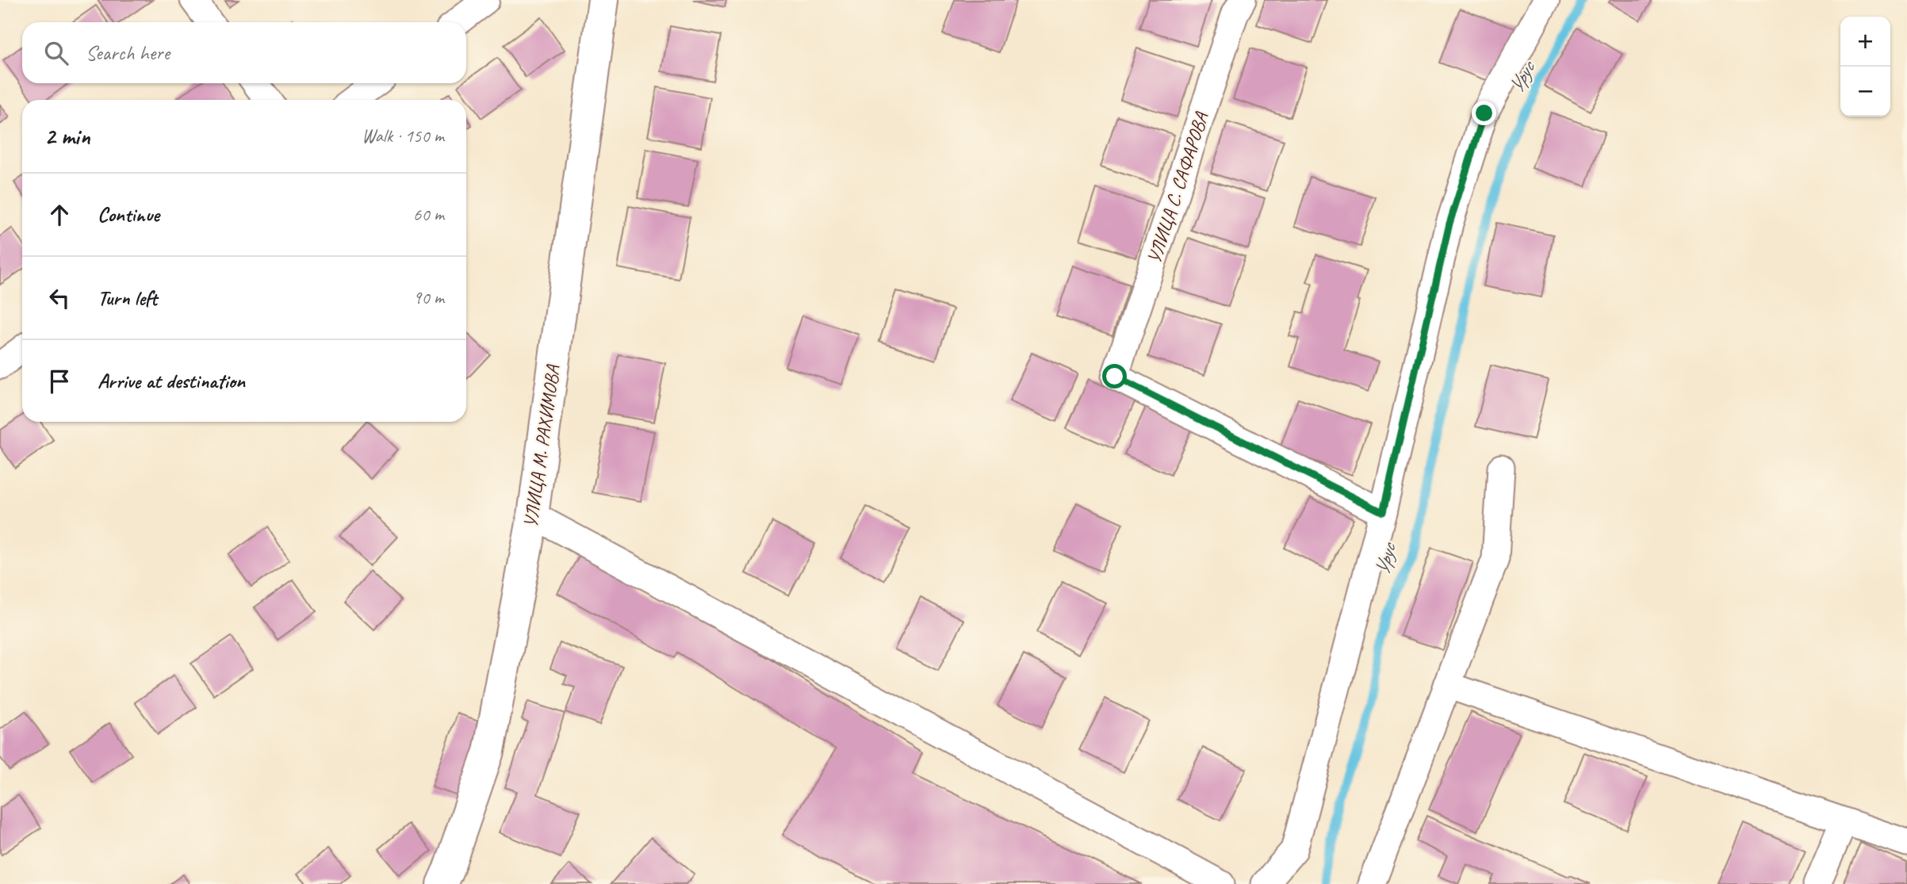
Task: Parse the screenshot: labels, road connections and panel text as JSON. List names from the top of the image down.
{
  "streets": {
    "street": ["УЛИЦА С. САФАРОВА", "УЛИЦА М. РАХИМОВА"]
  },
  "water": ["Урус"],
  "page": {
    "map_buttons": ["+", "−"],
    "search": "Search here",
    "heading": ["2 min", "Walk · 150 m"],
    "list": [
      ["Continue", "60 m"],
      ["Turn left", "90 m"],
      "Arrive at destination"
    ]
  }
}
